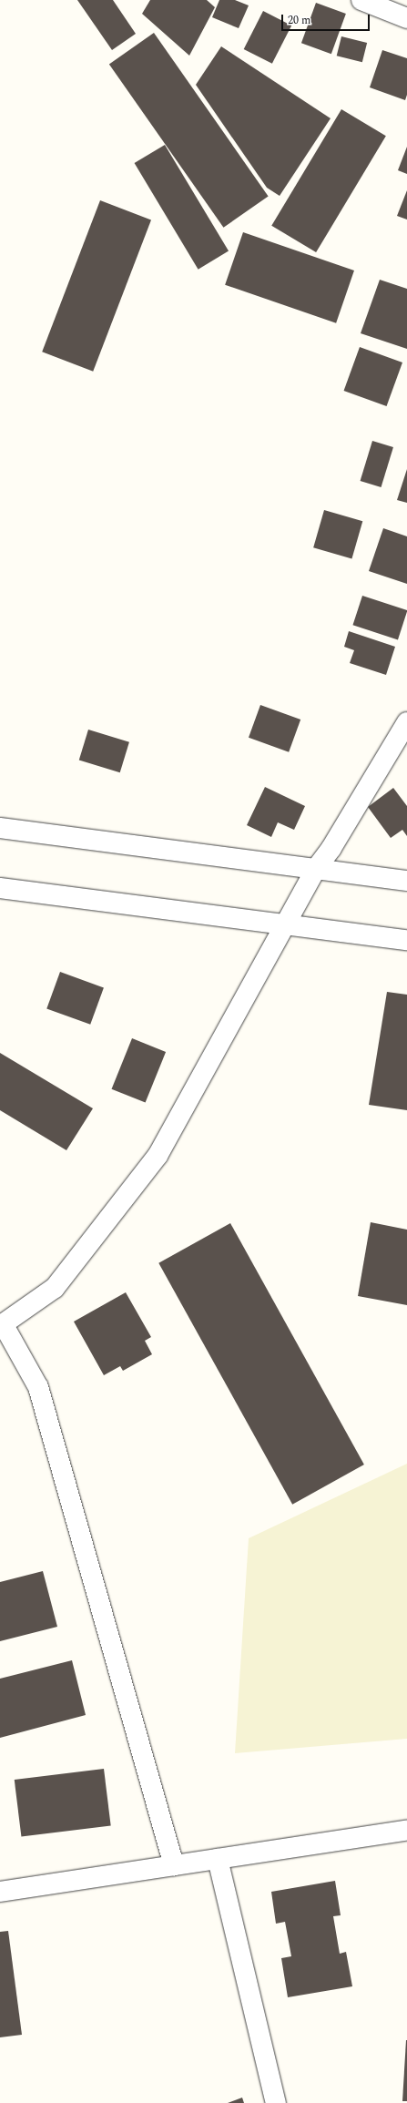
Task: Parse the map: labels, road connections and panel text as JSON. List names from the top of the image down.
{
  "scale_bar": "20 m"
}
